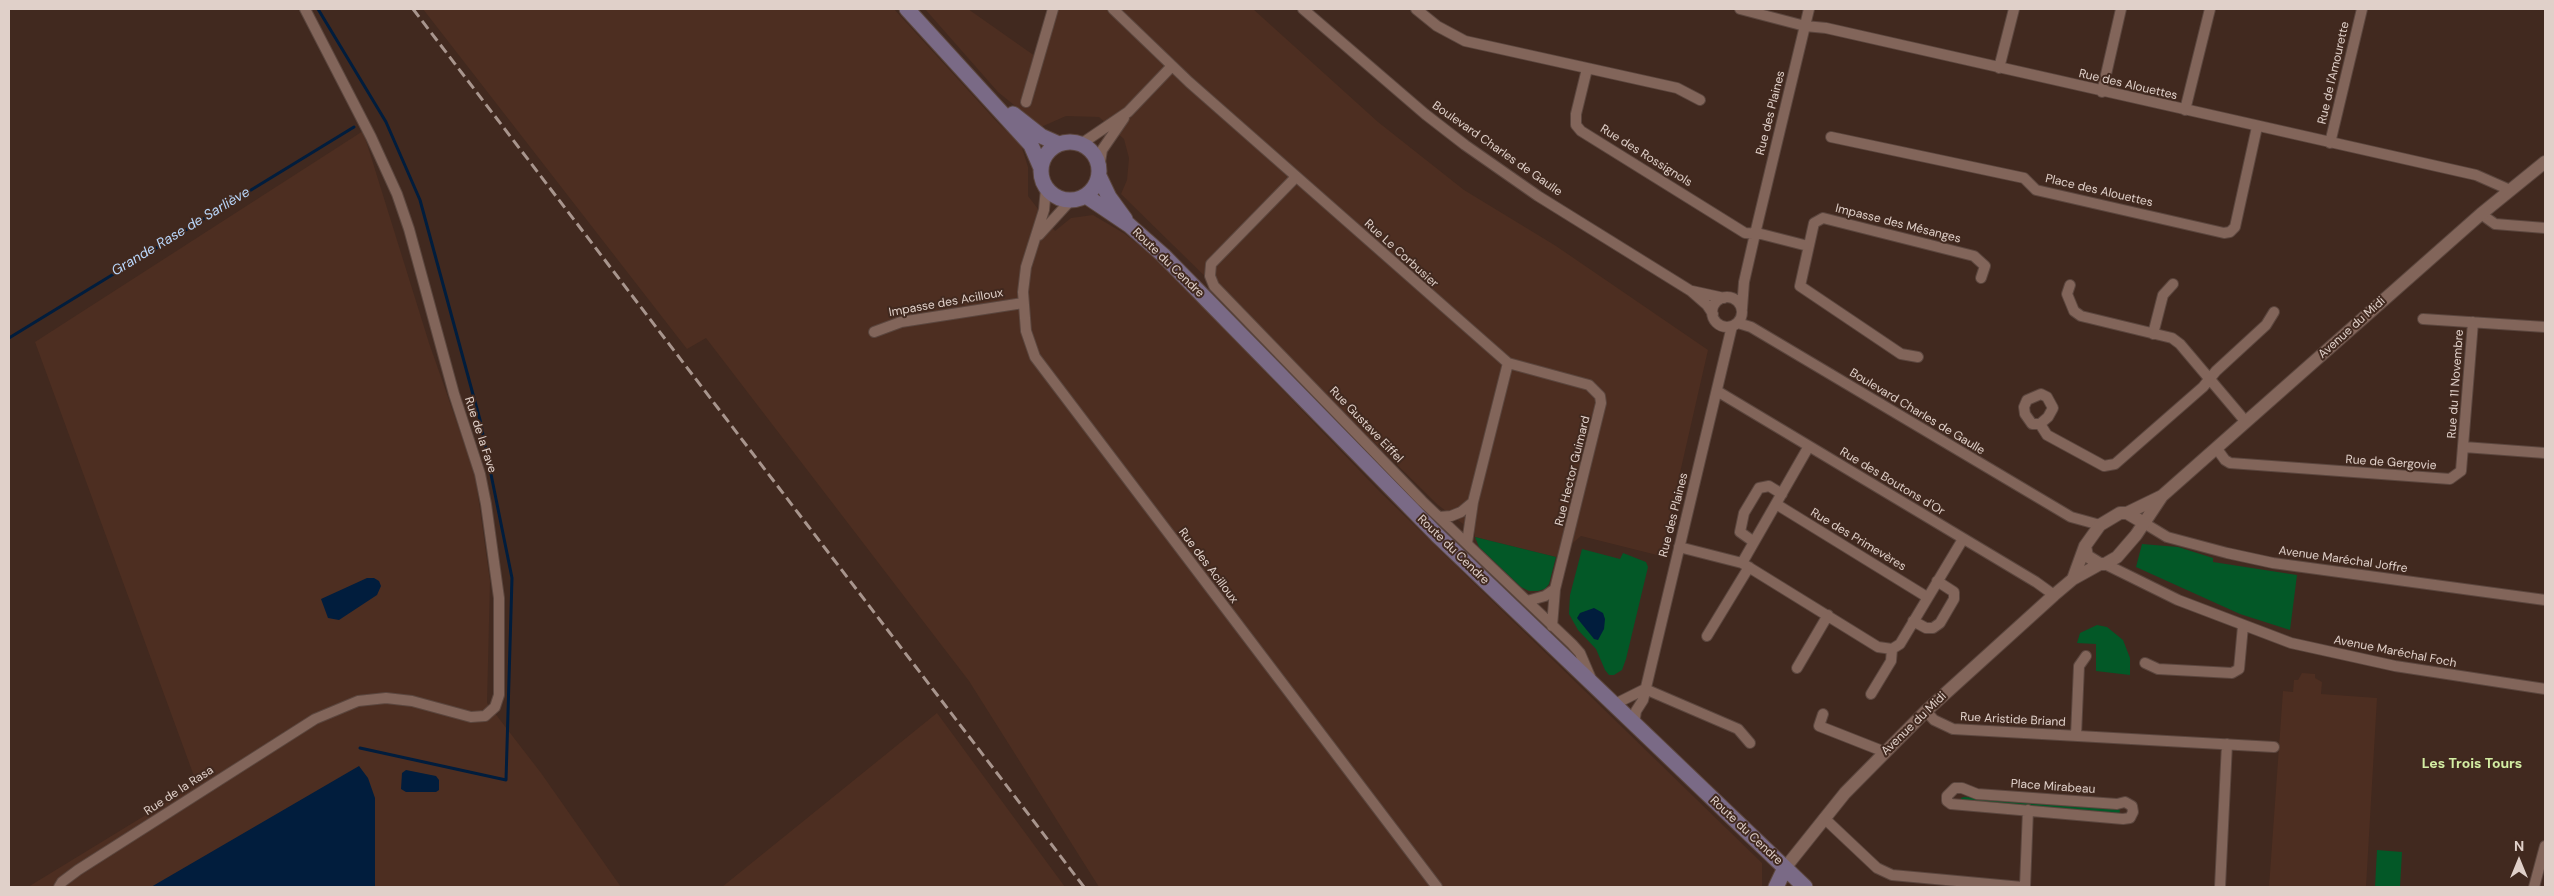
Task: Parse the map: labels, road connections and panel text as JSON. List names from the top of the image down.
{
  "streets": {
    "main road": ["Route du Cendre", "Avenue du Midi"],
    "street": [
      "Rue de l'Amourette",
      "Rue des Alouettes",
      "Rue des Plaines",
      "Boulevard Charles de Gaulle",
      "Rue des Rossignols",
      "Place des Alouettes",
      "Impasse des Mésanges",
      "Rue Le Corbusier",
      "Impasse des Acilloux",
      "Rue du 11 Novembre",
      "Rue Gustave Eiffel",
      "Rue de la Fave",
      "Rue de Gergovie",
      "Rue Hector Guimard",
      "Rue des Boutons d'Or",
      "Rue des Primevères",
      "Avenue Maréchal Joffre",
      "Rue des Acilloux",
      "Avenue Maréchal Foch",
      "Rue Aristide Briand",
      "Place Mirabeau",
      "Rue de la Rasa"
    ]
  },
  "crossings": [
    ["Rue de l'Amourette", "Rue des Alouettes"],
    ["Rue des Alouettes", "Rue des Plaines"],
    ["Rue des Alouettes", "Place des Alouettes"],
    ["Rue des Alouettes", "Avenue du Midi"],
    ["Rue des Plaines", "Boulevard Charles de Gaulle"],
    ["Rue des Plaines", "Rue des Rossignols"],
    ["Rue des Plaines", "Route du Cendre"],
    ["Rue des Plaines", "Rue des Boutons d'Or"],
    ["Boulevard Charles de Gaulle", "Avenue du Midi"],
    ["Rue Le Corbusier", "Rue Gustave Eiffel"],
    ["Rue Le Corbusier", "Rue Hector Guimard"],
    ["Route du Cendre", "Avenue du Midi"],
    ["Route du Cendre", "Rue Gustave Eiffel"],
    ["Route du Cendre", "Rue des Acilloux"],
    ["Impasse des Acilloux", "Rue des Acilloux"],
    ["Avenue du Midi", "Rue de Gergovie"],
    ["Avenue du Midi", "Rue des Boutons d'Or"],
    ["Avenue du Midi", "Avenue Maréchal Joffre"],
    ["Avenue du Midi", "Avenue Maréchal Foch"],
    ["Avenue du Midi", "Rue Aristide Briand"],
    ["Rue du 11 Novembre", "Rue de Gergovie"],
    ["Rue de la Fave", "Rue de la Rasa"]
  ],
  "districts": ["Les Trois Tours"],
  "water": ["Grande Rase de Sarliève"],
  "north": "top"
}
